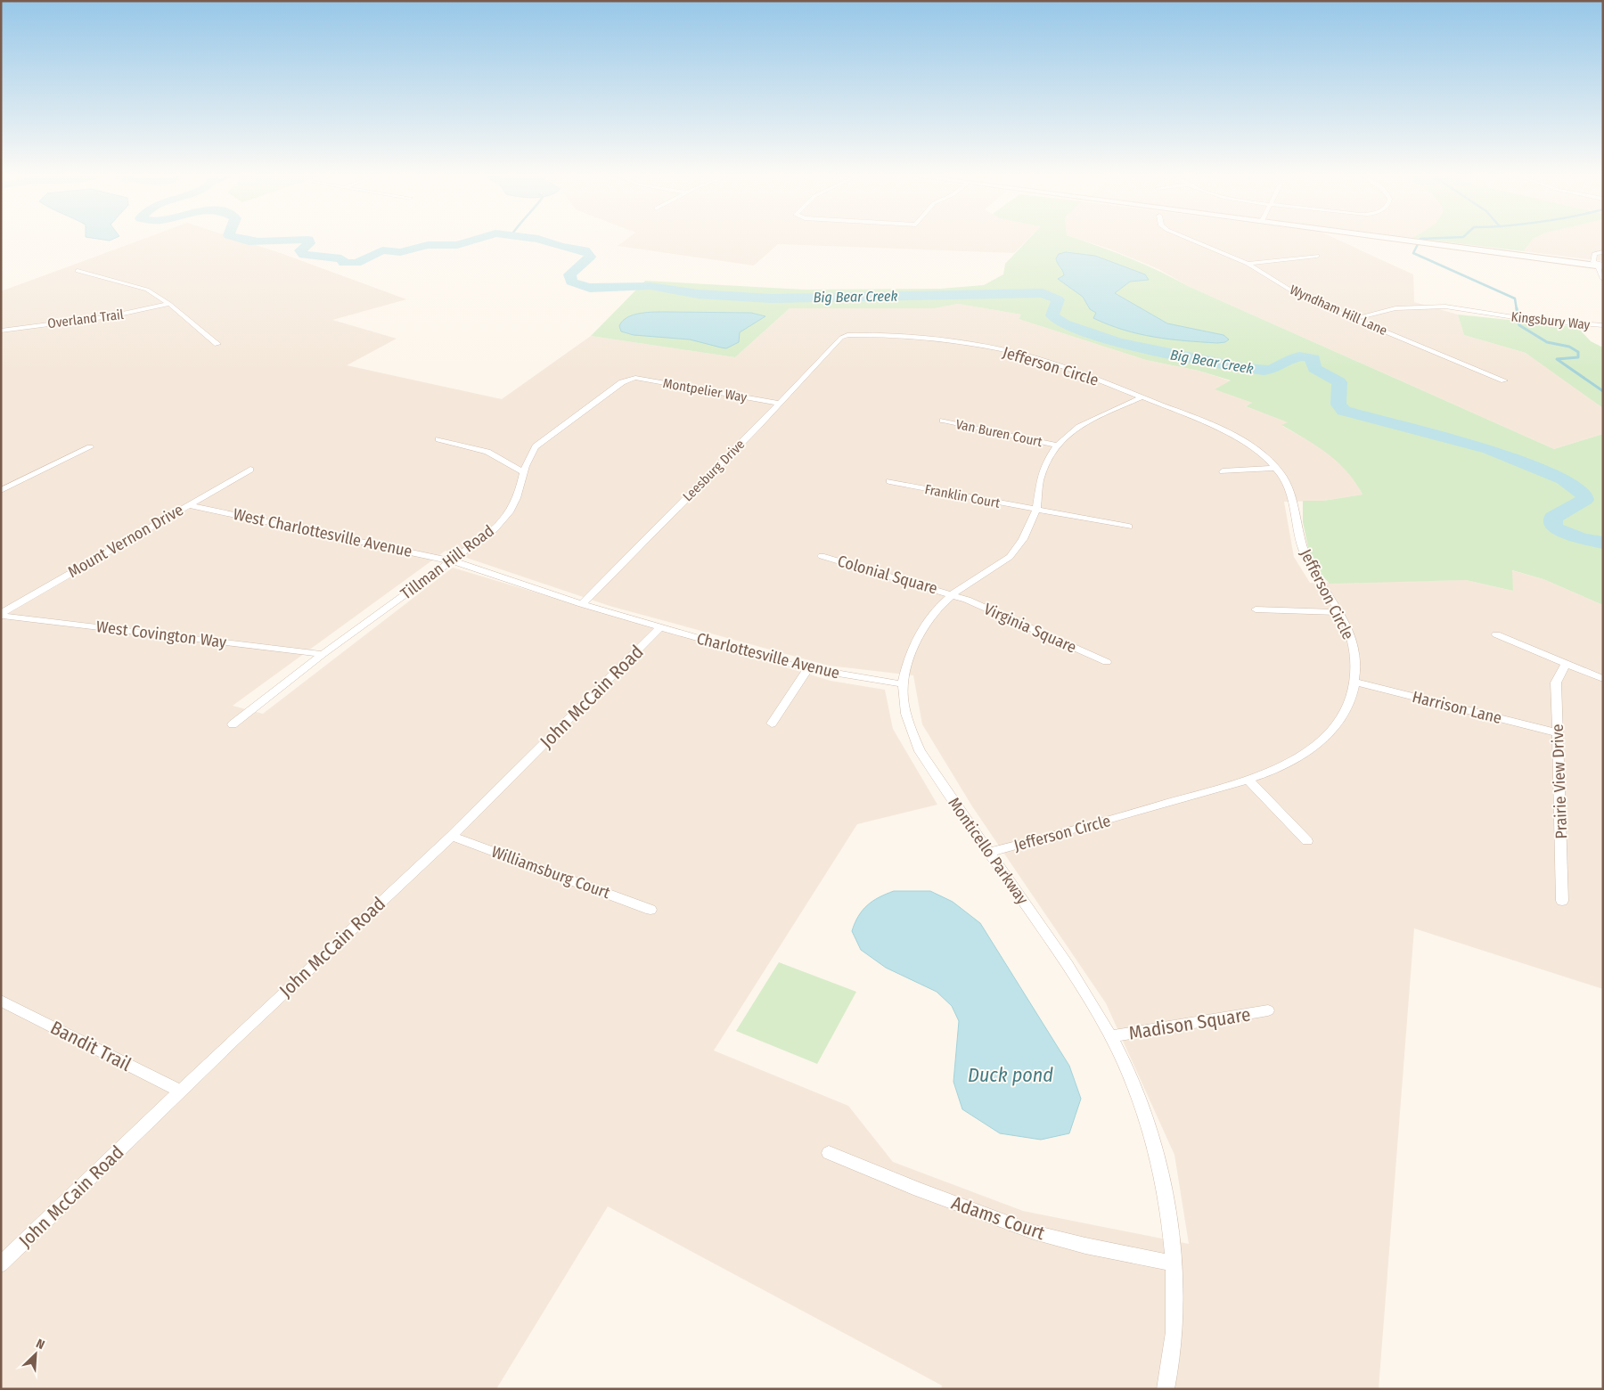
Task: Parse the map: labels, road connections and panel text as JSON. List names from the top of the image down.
{
  "streets": {
    "street": [
      "Wyndham Hill Lane",
      "Overland Trail",
      "Kingsbury Way",
      "Jefferson Circle",
      "Montpelier Way",
      "Van Buren Court",
      "Leesburg Drive",
      "Franklin Court",
      "West Charlottesville Avenue",
      "Mount Vernon Drive",
      "Tillman Hill Road",
      "Colonial Square",
      "Virginia Square",
      "West Covington Way",
      "Charlottesville Avenue",
      "John McCain Road",
      "Harrison Lane",
      "Prairie View Drive",
      "Monticello Parkway",
      "Williamsburg Court",
      "Madison Square",
      "Bandit Trail",
      "Adams Court"
    ]
  },
  "crossings": [
    ["Wyndham Hill Lane", "Kingsbury Way"],
    ["Jefferson Circle", "Leesburg Drive"],
    ["Jefferson Circle", "Harrison Lane"],
    ["Jefferson Circle", "Monticello Parkway"],
    ["Montpelier Way", "Leesburg Drive"],
    ["Montpelier Way", "Tillman Hill Road"],
    ["Van Buren Court", "Monticello Parkway"],
    ["Leesburg Drive", "West Charlottesville Avenue"],
    ["Franklin Court", "Monticello Parkway"],
    ["West Charlottesville Avenue", "Mount Vernon Drive"],
    ["West Charlottesville Avenue", "Tillman Hill Road"],
    ["West Charlottesville Avenue", "Charlottesville Avenue"],
    ["West Charlottesville Avenue", "John McCain Road"],
    ["Mount Vernon Drive", "West Covington Way"],
    ["Tillman Hill Road", "West Covington Way"],
    ["Colonial Square", "Virginia Square"],
    ["Colonial Square", "Monticello Parkway"],
    ["Virginia Square", "Monticello Parkway"],
    ["Charlottesville Avenue", "John McCain Road"],
    ["Charlottesville Avenue", "Monticello Parkway"],
    ["John McCain Road", "Williamsburg Court"],
    ["John McCain Road", "Bandit Trail"],
    ["Harrison Lane", "Prairie View Drive"],
    ["Monticello Parkway", "Madison Square"],
    ["Monticello Parkway", "Adams Court"]
  ],
  "water": ["Big Bear Creek", "Duck pond"],
  "north": "top right"
}
